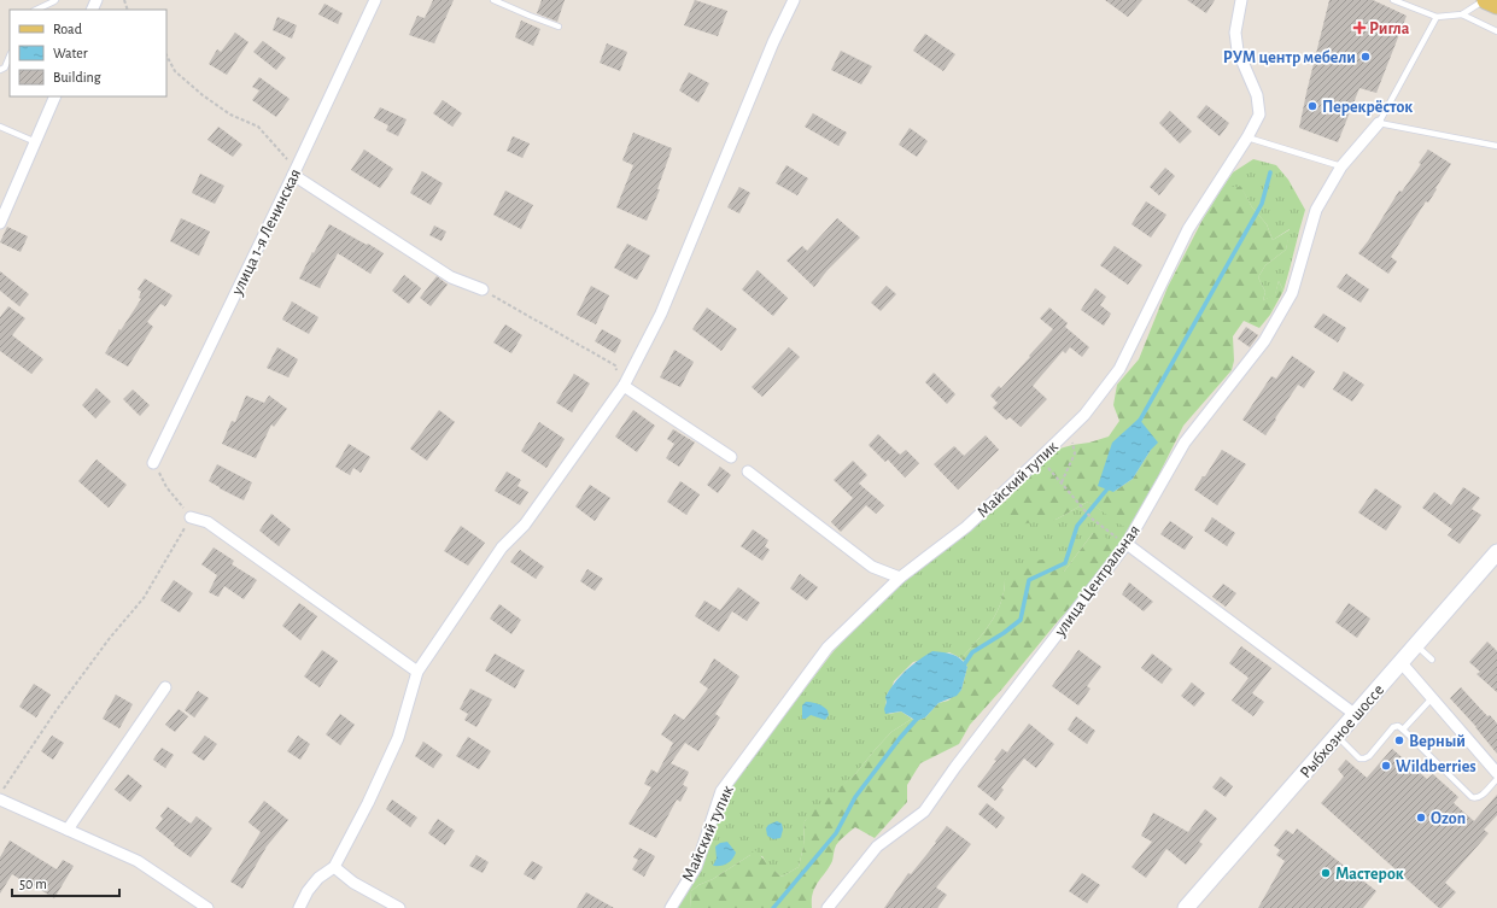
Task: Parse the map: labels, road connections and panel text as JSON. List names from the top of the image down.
{
  "streets": {
    "main road": ["Рыбхозное шоссе"],
    "street": ["улица 1-я Ленинская", "Майский тупик", "улица Центральная"]
  },
  "places": {
    "health": ["Ригла"],
    "other": [
      "РУМ центр мебели",
      "Перекрёсток",
      "Верный",
      "Wildberries",
      "Ozon",
      "Мастерок"
    ]
  },
  "legend": ["Road", "Water", "Building"],
  "scale_bar": "50 m"
}
